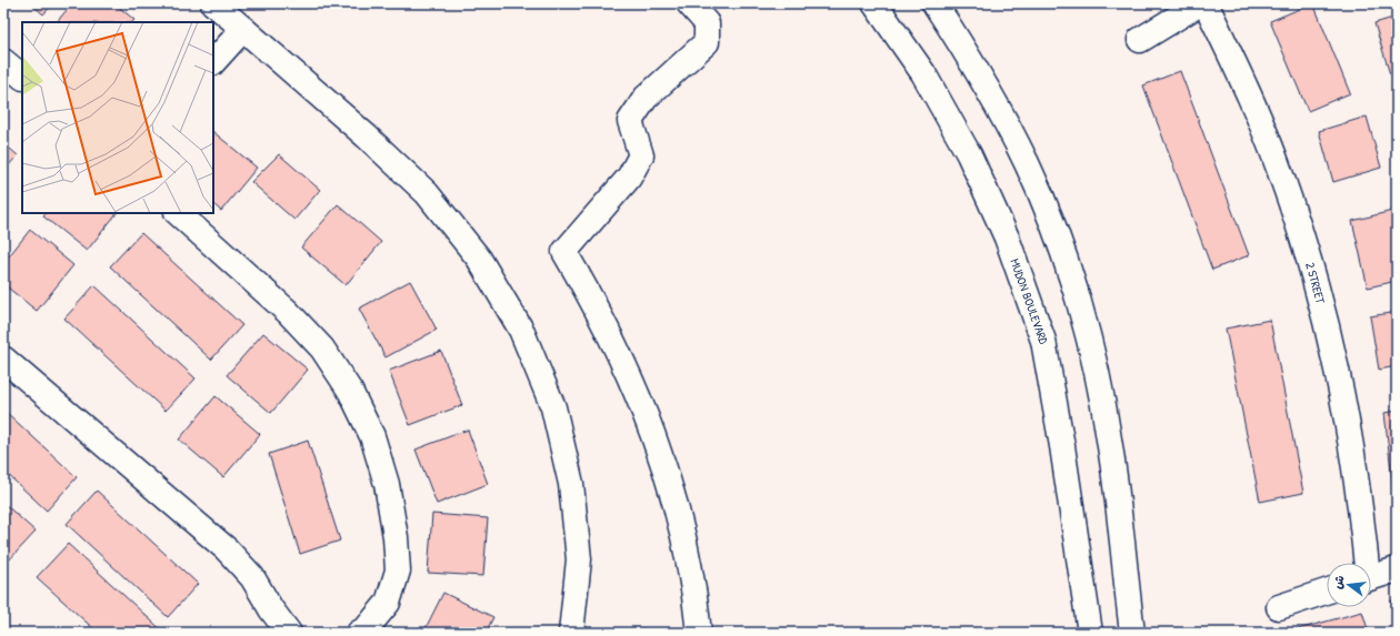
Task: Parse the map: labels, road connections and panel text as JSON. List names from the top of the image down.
{
  "streets": {
    "street": ["2 STREET", "MUDON BOULEVARD"]
  },
  "north": "left"
}
